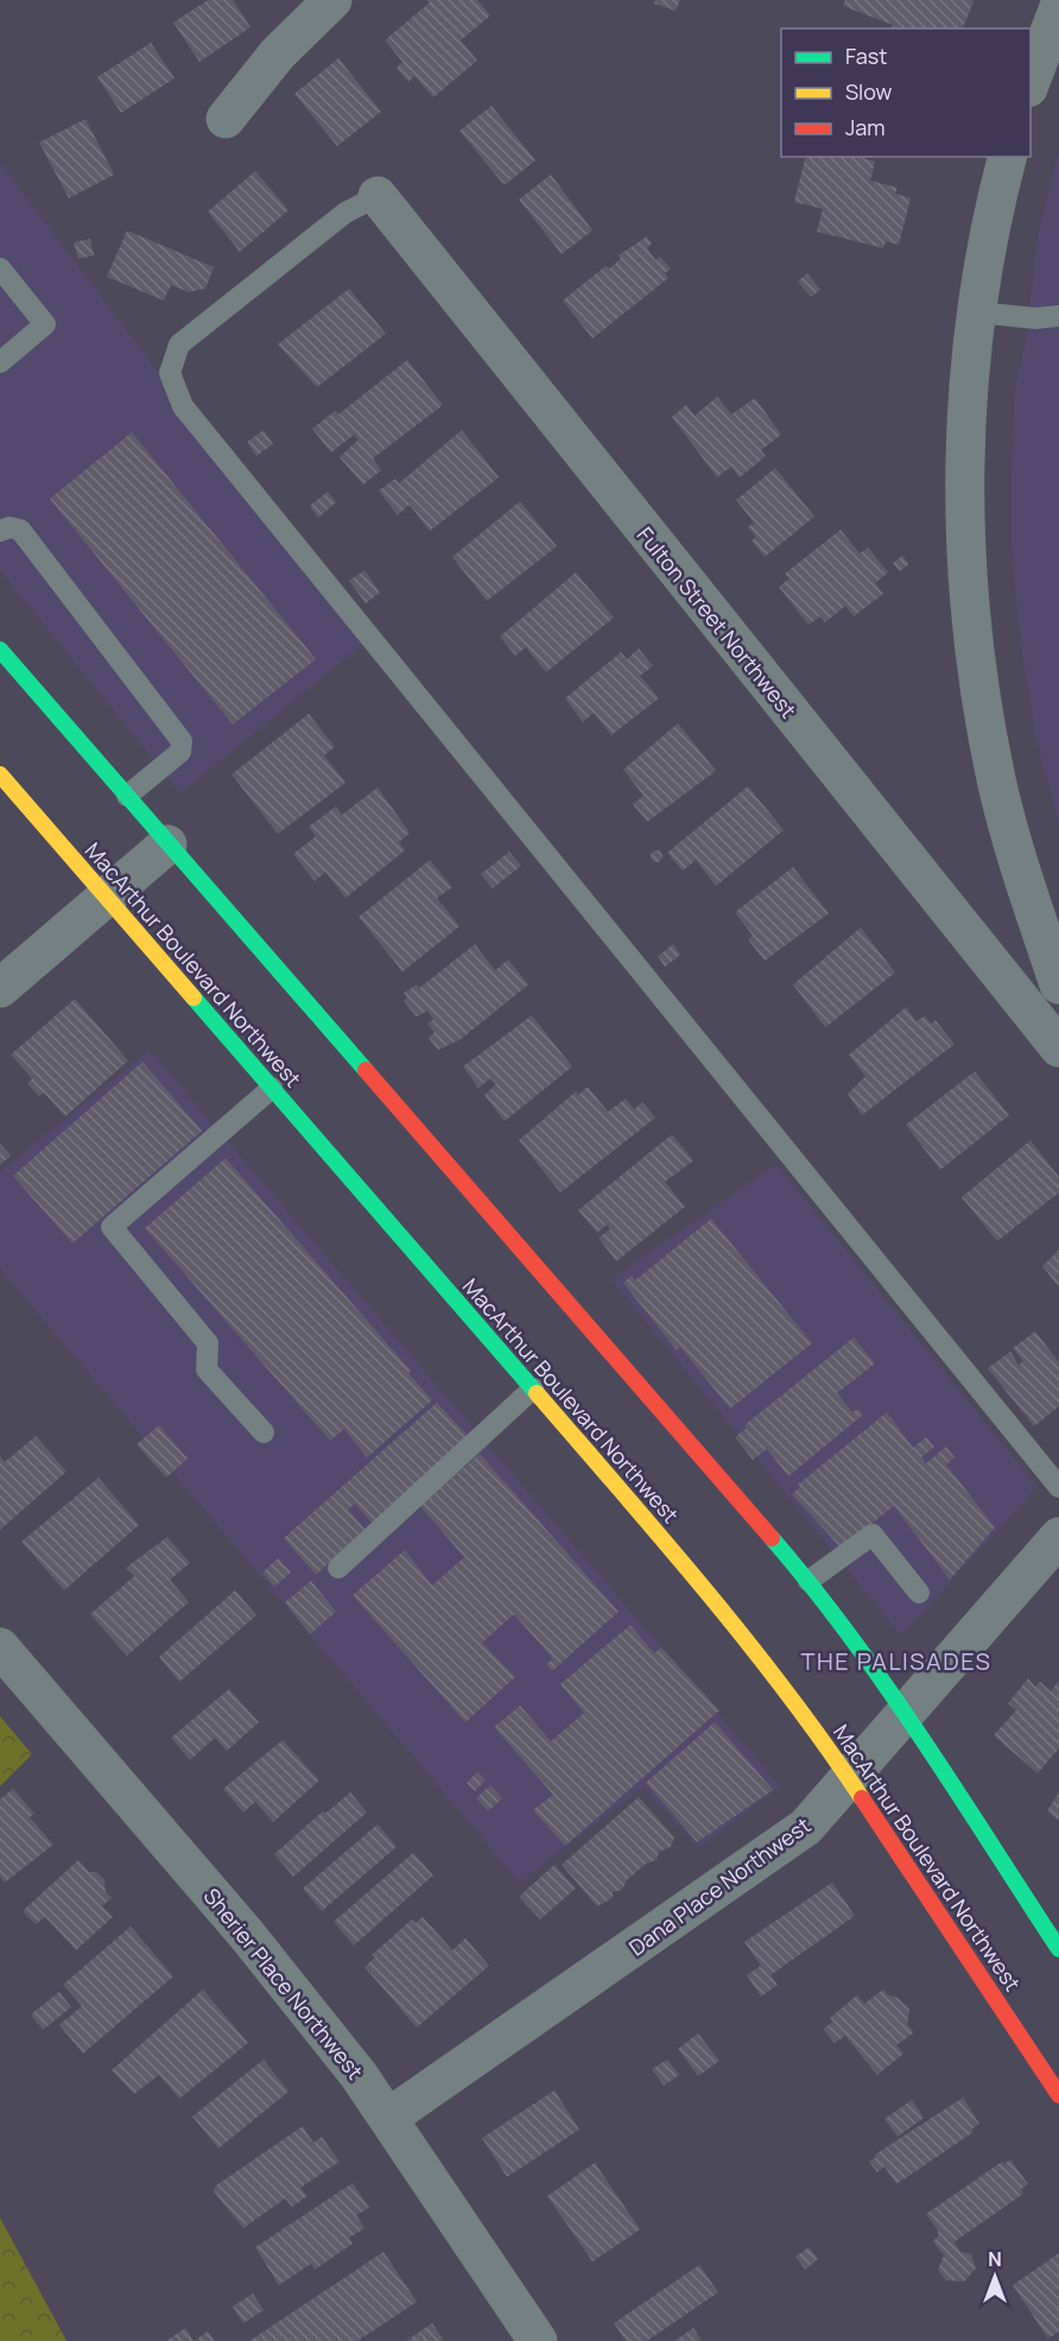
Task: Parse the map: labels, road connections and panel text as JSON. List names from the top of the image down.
{
  "streets": {
    "main road": ["MacArthur Boulevard Northwest"],
    "street": ["Fulton Street Northwest", "Dana Place Northwest", "Sherier Place Northwest"]
  },
  "crossings": [
    ["MacArthur Boulevard Northwest", "Dana Place Northwest"],
    ["Dana Place Northwest", "Sherier Place Northwest"]
  ],
  "districts": ["THE PALISADES"],
  "legend": ["Fast", "Slow", "Jam"],
  "north": "top"
}
